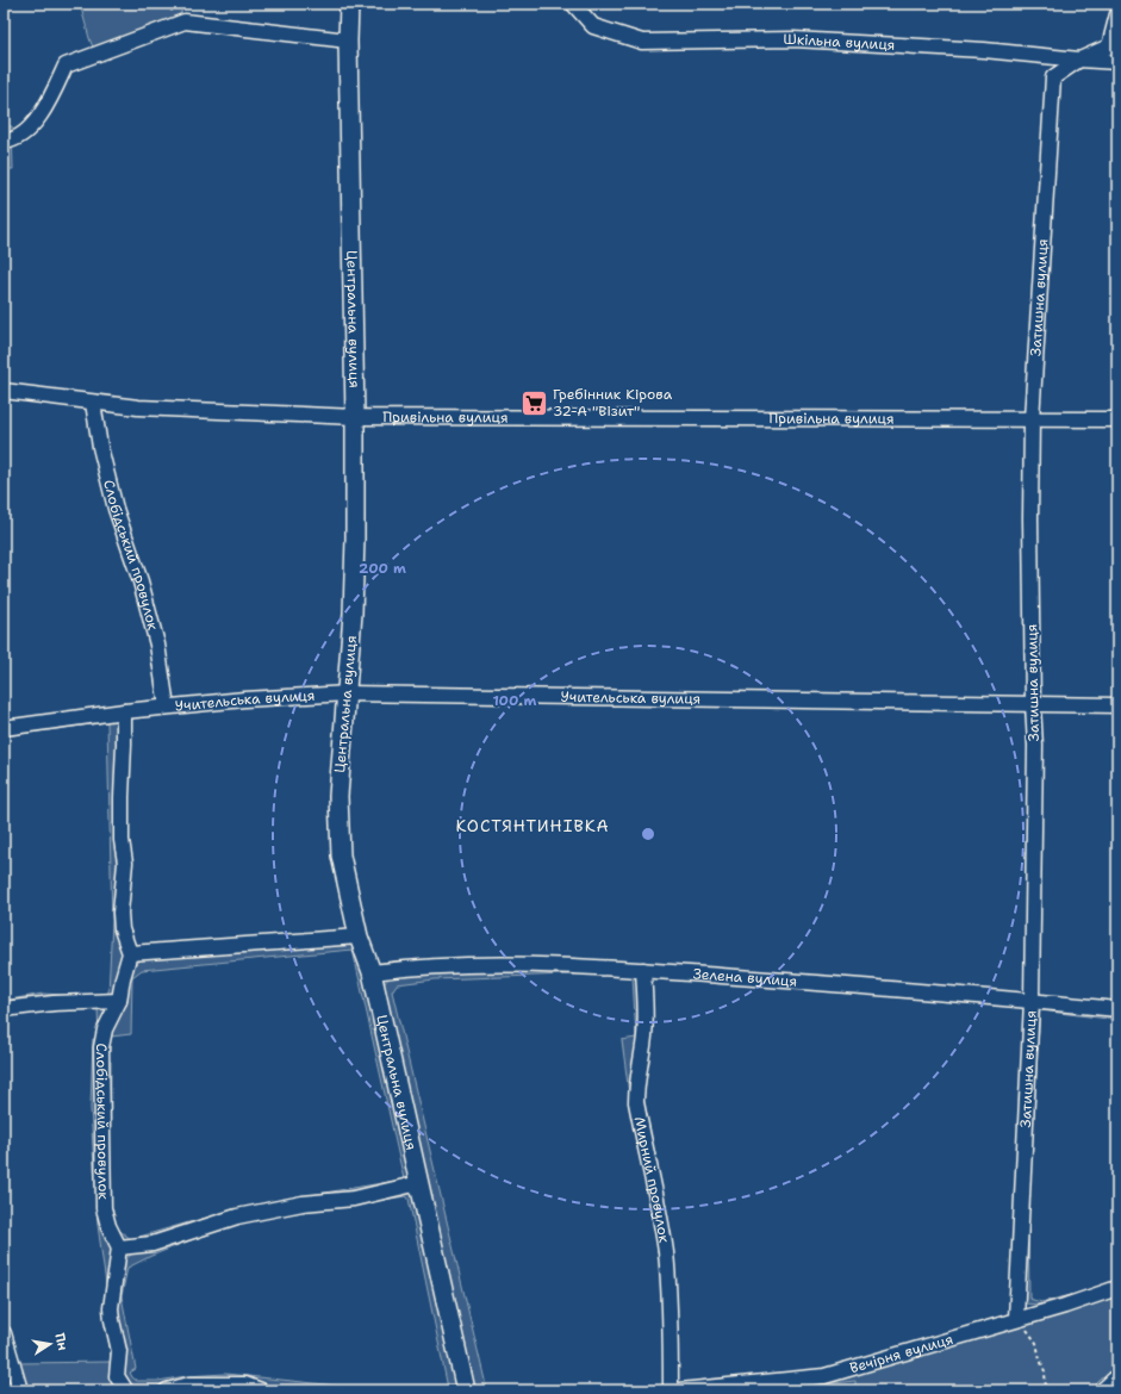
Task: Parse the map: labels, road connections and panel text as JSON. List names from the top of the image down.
{
  "streets": {
    "street": [
      "Шкільна вулиця",
      "Затишна вулиця",
      "Центральна вулиця",
      "Привільна вулиця",
      "Слобідський провулок",
      "Учительська вулиця",
      "Зелена вулиця",
      "Мирний провулок",
      "Вечірня вулиця"
    ]
  },
  "crossings": [
    ["Шкільна вулиця", "Затишна вулиця"],
    ["Затишна вулиця", "Привільна вулиця"],
    ["Затишна вулиця", "Учительська вулиця"],
    ["Затишна вулиця", "Зелена вулиця"],
    ["Затишна вулиця", "Вечірня вулиця"],
    ["Центральна вулиця", "Привільна вулиця"],
    ["Центральна вулиця", "Учительська вулиця"],
    ["Центральна вулиця", "Зелена вулиця"],
    ["Привільна вулиця", "Слобідський провулок"],
    ["Слобідський провулок", "Учительська вулиця"],
    ["Зелена вулиця", "Мирний провулок"]
  ],
  "districts": ["КОСТЯНТИНІВКА"],
  "places": {
    "supermarket": ["Гребінник Кірова 32-А \"Візит\""]
  },
  "north": "right",
  "rings": ["200 m", "100 m"]
}
